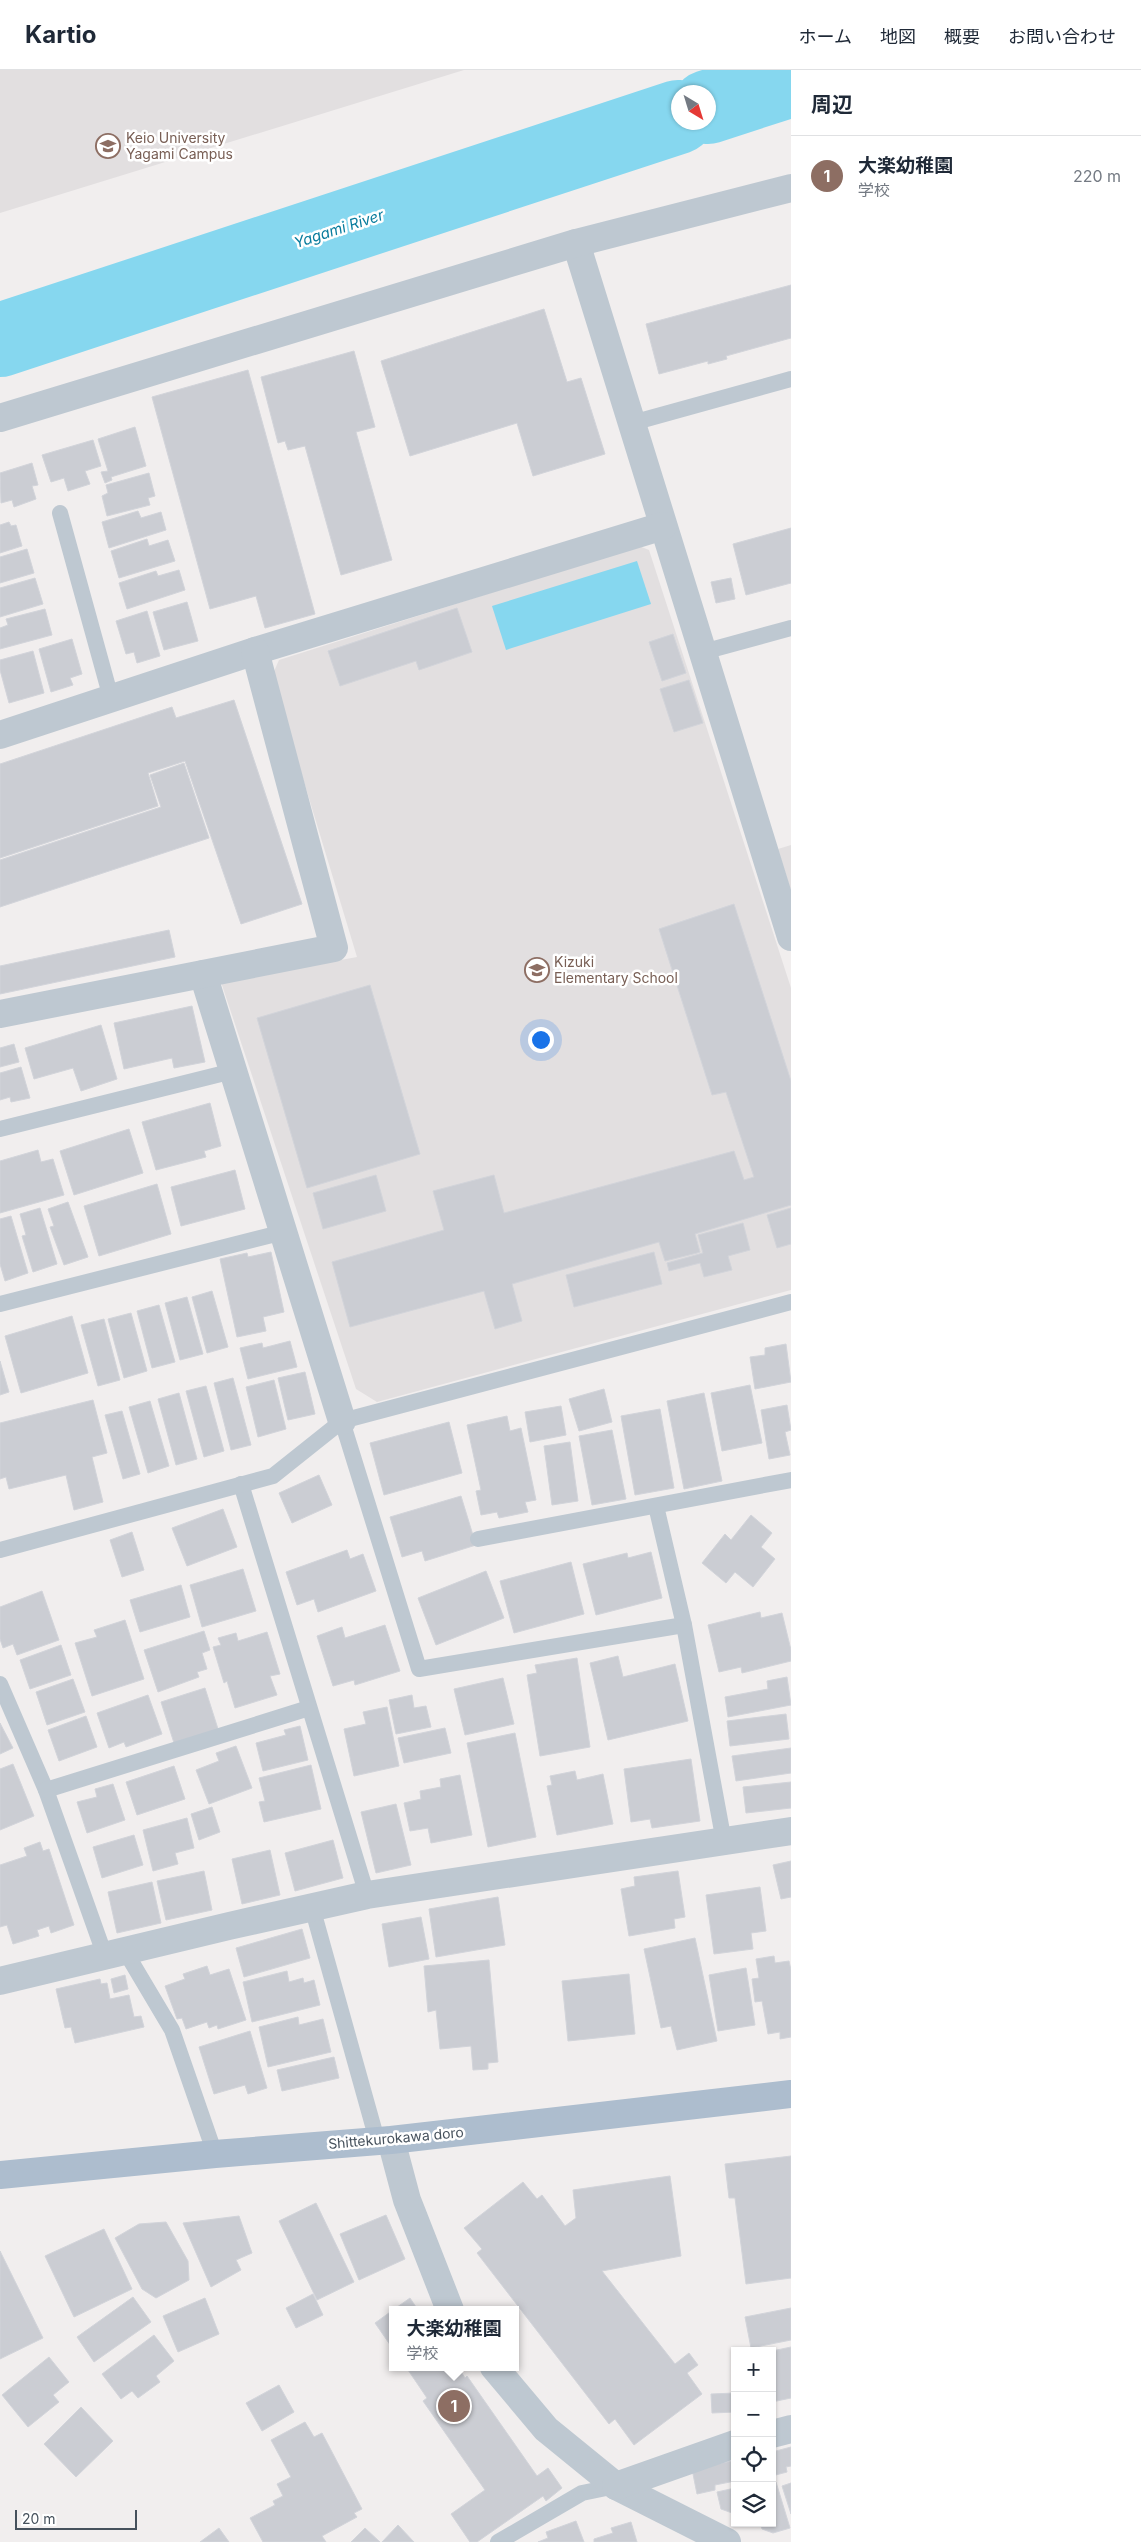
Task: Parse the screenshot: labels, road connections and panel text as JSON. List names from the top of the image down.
{
  "streets": {
    "main road": ["Shittekurokawa doro"]
  },
  "water": ["Yagami River"],
  "places": {
    "school or university": ["Keio University Yagami Campus", "Kizuki Elementary School"]
  },
  "scale_bar": "20 m",
  "north": "bottom right",
  "page": {
    "header": "Kartio",
    "nav": [
      "ホーム",
      "地図",
      "概要",
      "お問い合わせ"
    ],
    "heading": "周辺",
    "list": [
      {
        "mark": "1",
        "name": "大楽幼稚園",
        "note": "学校",
        "value": "220 m"
      }
    ],
    "popup": ["大楽幼稚園", "学校"],
    "map_buttons": ["+", "−"],
    "pins": "1",
    "scale": "20 m"
  }
}
